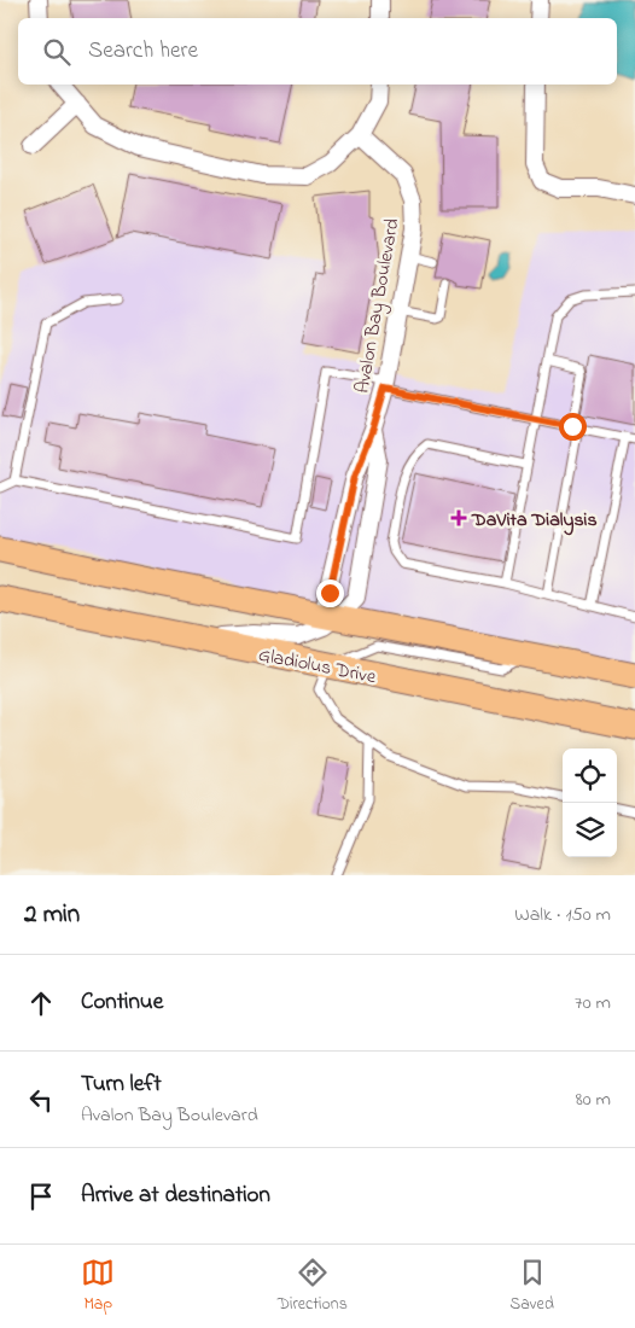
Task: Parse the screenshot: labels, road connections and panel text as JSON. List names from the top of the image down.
{
  "streets": {
    "main road": ["Gladiolus Drive"],
    "street": ["Avalon Bay Boulevard"]
  },
  "crossings": [
    ["Avalon Bay Boulevard", "Gladiolus Drive"]
  ],
  "places": {
    "health": ["DaVita Dialysis"]
  },
  "page": {
    "search": "Search here",
    "heading": ["2 min", "Walk · 150 m"],
    "list": [
      ["Continue", "70 m"],
      ["Turn left", "Avalon Bay Boulevard", "80 m"],
      "Arrive at destination"
    ],
    "nav": ["Map", "Directions", "Saved"]
  }
}
